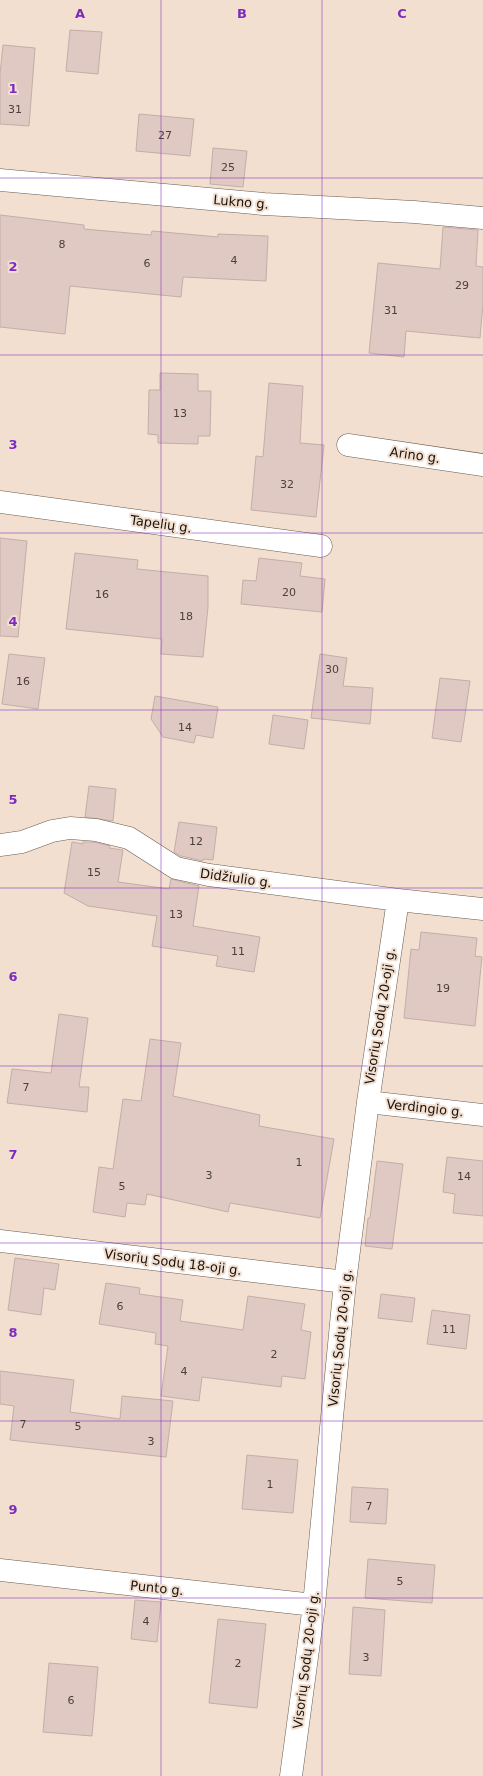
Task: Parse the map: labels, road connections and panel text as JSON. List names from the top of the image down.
{
  "streets": {
    "street": [
      "Lukno g.",
      "Arino g.",
      "Tapelių g.",
      "Didžiulio g.",
      "Visorių Sodų 20-oji g.",
      "Verdingio g.",
      "Visorių Sodų 18-oji g.",
      "Punto g."
    ]
  },
  "crossings": [
    ["Didžiulio g.", "Visorių Sodų 20-oji g."],
    ["Visorių Sodų 20-oji g.", "Verdingio g."],
    ["Visorių Sodų 20-oji g.", "Visorių Sodų 18-oji g."],
    ["Visorių Sodų 20-oji g.", "Punto g."]
  ],
  "house_numbers": [
    "31",
    "27",
    "25",
    "8",
    "4",
    "6",
    "29",
    "31",
    "13",
    "32",
    "20",
    "16",
    "18",
    "30",
    "16",
    "14",
    "12",
    "15",
    "13",
    "11",
    "19",
    "7",
    "1",
    "3",
    "14",
    "5",
    "6",
    "11",
    "2",
    "4",
    "7",
    "5",
    "3",
    "1",
    "7",
    "5",
    "4",
    "3",
    "2",
    "6"
  ],
  "grid": {
    "columns": ["A", "B", "C"],
    "rows": [
      "1",
      "2",
      "3",
      "4",
      "5",
      "6",
      "7",
      "8",
      "9"
    ]
  }
}
